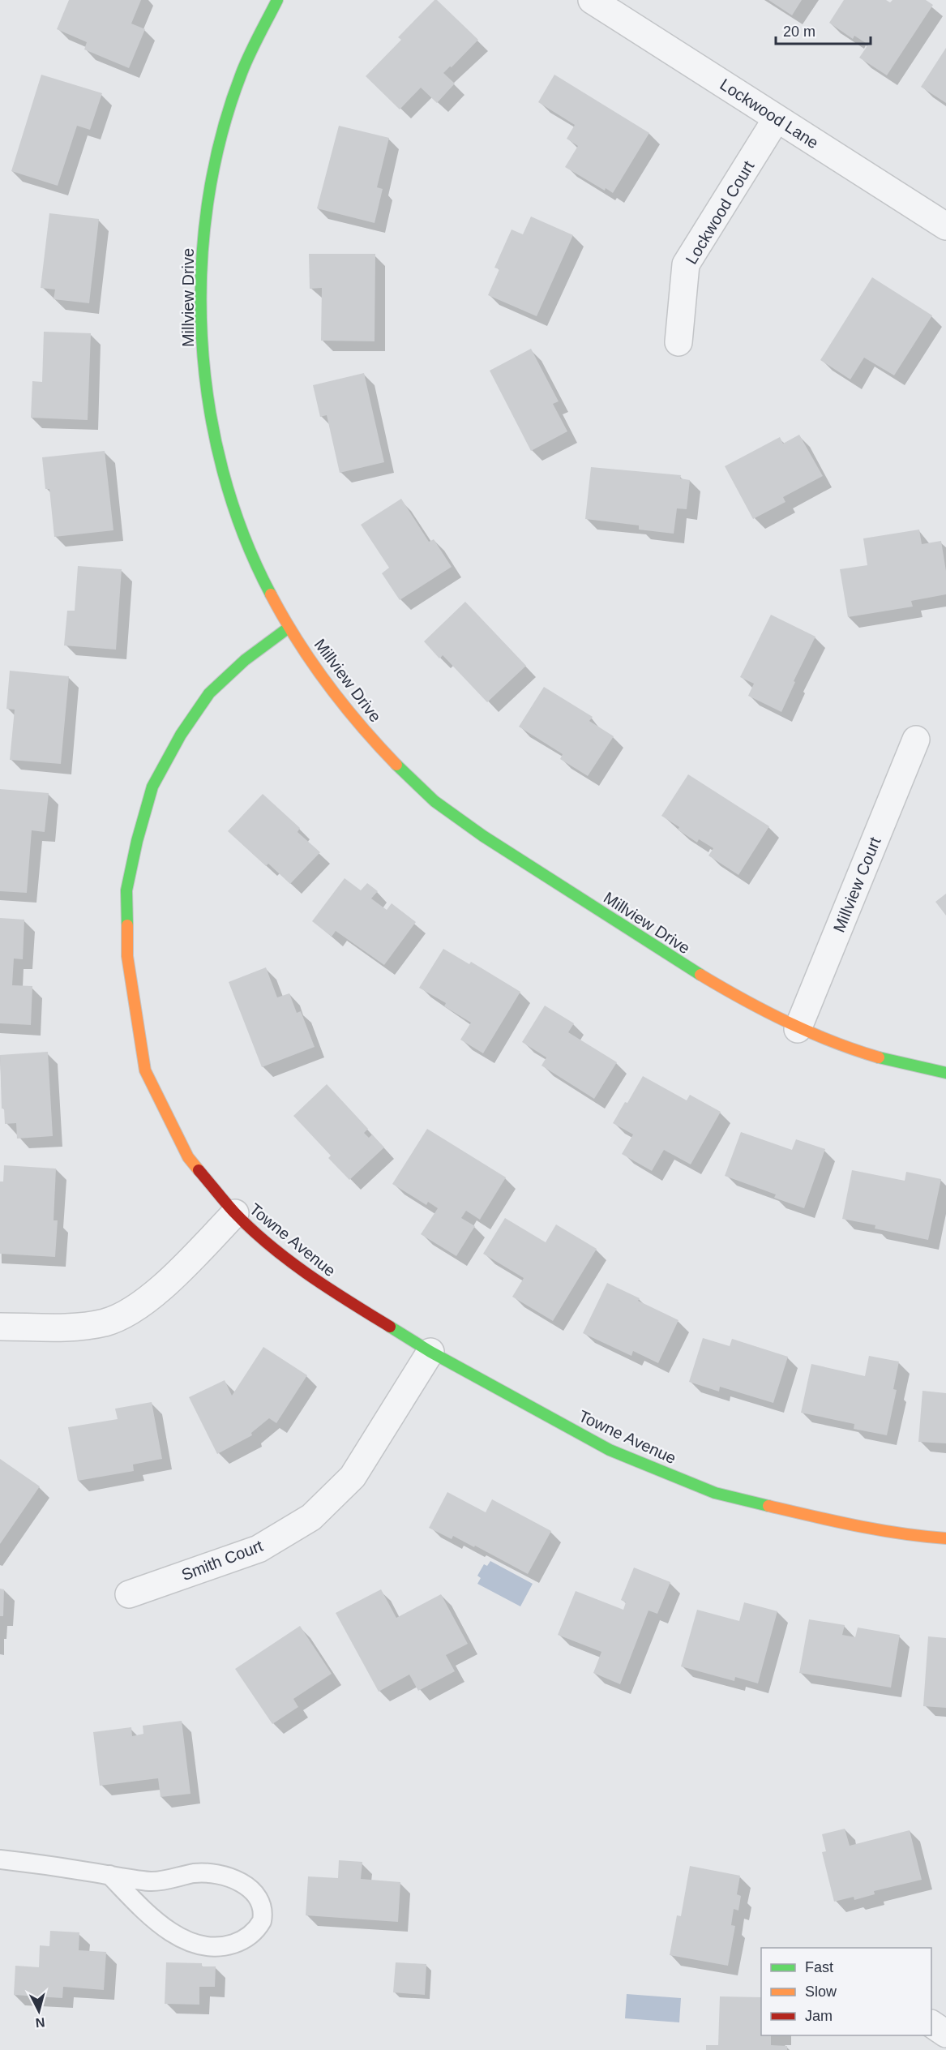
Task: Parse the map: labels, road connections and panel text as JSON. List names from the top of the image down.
{
  "streets": {
    "street": [
      "Lockwood Lane",
      "Lockwood Court",
      "Millview Drive",
      "Millview Court",
      "Towne Avenue",
      "Smith Court"
    ]
  },
  "crossings": [
    ["Lockwood Lane", "Lockwood Court"],
    ["Millview Drive", "Millview Court"],
    ["Millview Drive", "Towne Avenue"],
    ["Towne Avenue", "Smith Court"]
  ],
  "legend": ["Fast", "Slow", "Jam"],
  "scale_bar": "20 m",
  "north": "bottom"
}
